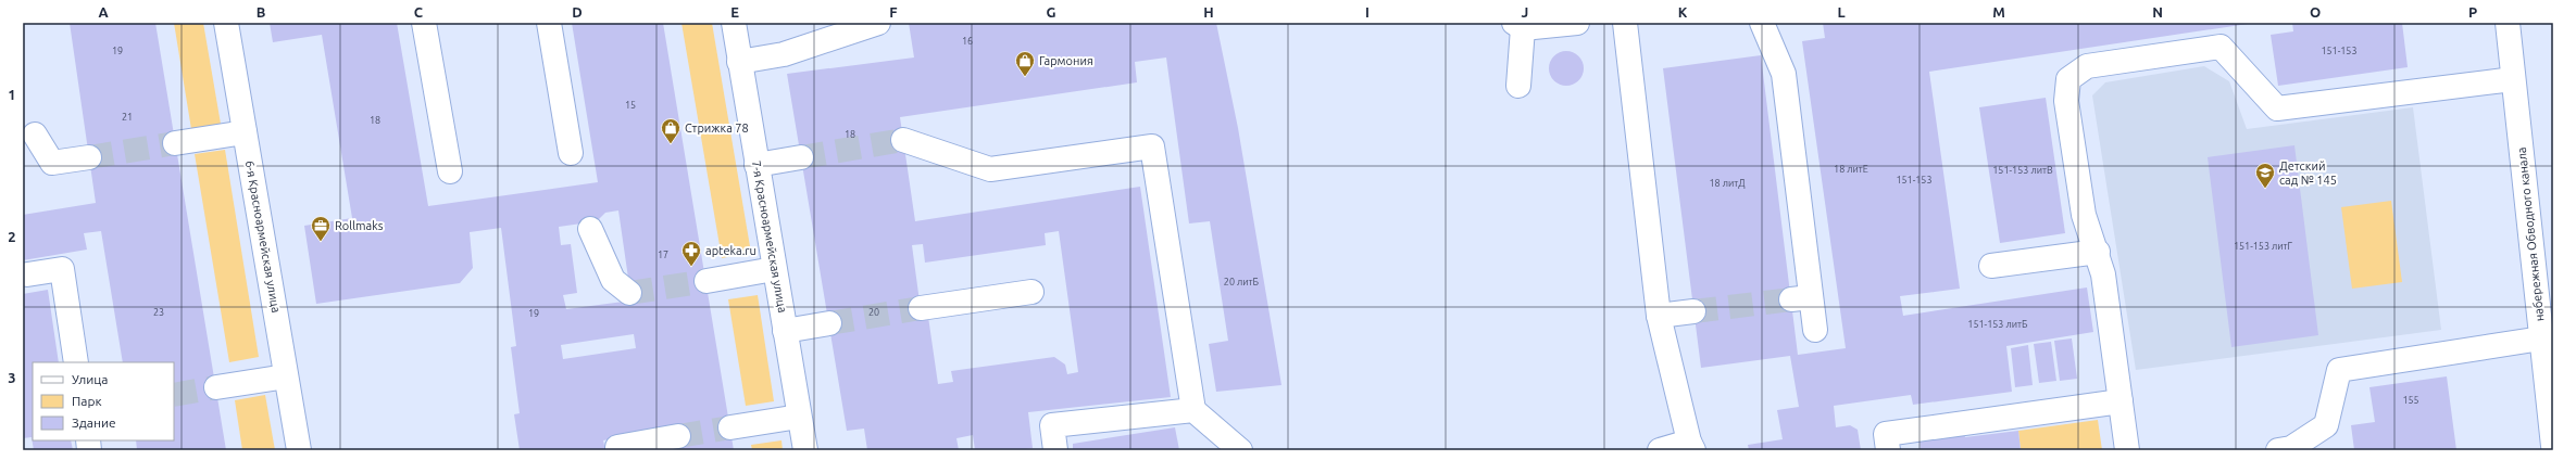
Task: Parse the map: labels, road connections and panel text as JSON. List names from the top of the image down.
{
  "streets": {
    "street": ["набережная Обводного канала", "6-я Красноармейская улица", "7-я Красноармейская улица"]
  },
  "places": {
    "shop": ["Гармония", "Стрижка 78"],
    "school or university": ["Детский сад № 145"],
    "office": ["Rollmaks"],
    "pharmacy": ["apteka.ru"]
  },
  "house_numbers": [
    "16",
    "19",
    "151-153",
    "15",
    "21",
    "18",
    "18",
    "18 литЕ",
    "151-153 литВ",
    "151-153",
    "18 литД",
    "151-153 литГ",
    "17",
    "20 литБ",
    "23",
    "20",
    "19",
    "151-153 литБ",
    "155"
  ],
  "legend": ["Улица", "Парк", "Здание"],
  "grid": {
    "columns": [
      "A",
      "B",
      "C",
      "D",
      "E",
      "F",
      "G",
      "H",
      "I",
      "J",
      "K",
      "L",
      "M",
      "N",
      "O",
      "P"
    ],
    "rows": ["1", "2", "3"]
  }
}
